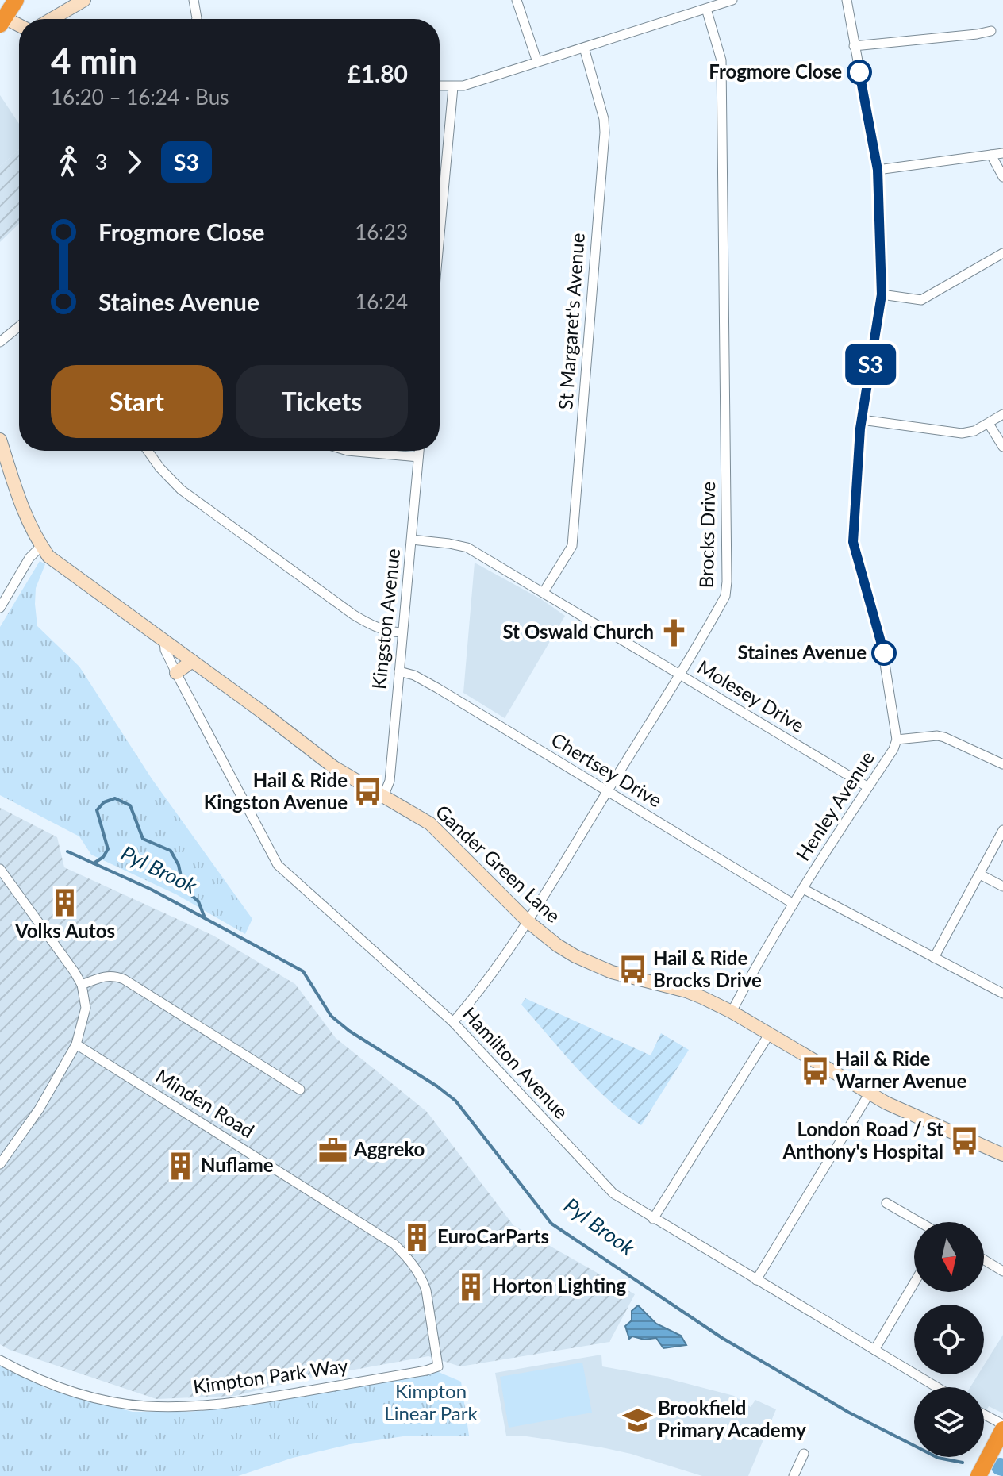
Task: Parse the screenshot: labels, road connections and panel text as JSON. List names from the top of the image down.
{
  "streets": {
    "street": [
      "St Margaret's Avenue",
      "Brocks Drive",
      "Kingston Avenue",
      "Molesey Drive",
      "Chertsey Drive",
      "Henley Avenue",
      "Gander Green Lane",
      "Hamilton Avenue",
      "Minden Road",
      "Kimpton Park Way"
    ]
  },
  "crossings": [
    ["St Margaret's Avenue", "Molesey Drive"],
    ["Brocks Drive", "Molesey Drive"],
    ["Brocks Drive", "Chertsey Drive"],
    ["Brocks Drive", "Gander Green Lane"],
    ["Brocks Drive", "Hamilton Avenue"],
    ["Kingston Avenue", "Molesey Drive"],
    ["Kingston Avenue", "Chertsey Drive"],
    ["Kingston Avenue", "Gander Green Lane"],
    ["Molesey Drive", "Henley Avenue"],
    ["Chertsey Drive", "Henley Avenue"],
    ["Henley Avenue", "Gander Green Lane"],
    ["Gander Green Lane", "Hamilton Avenue"],
    ["Minden Road", "Kimpton Park Way"]
  ],
  "water": ["Pyl Brook"],
  "parks": ["Kimpton Linear Park"],
  "places": {
    "other": ["Frogmore Close", "Staines Avenue"],
    "church": ["St Oswald Church"],
    "bus stop": [
      "Hail & Ride Kingston Avenue",
      "Hail & Ride Brocks Drive",
      "Hail & Ride Warner Avenue",
      "London Road / St Anthony's Hospital"
    ],
    "building": [
      "Volks Autos",
      "Nuflame",
      "EuroCarParts",
      "Horton Lighting"
    ],
    "office": ["Aggreko"],
    "school or university": ["Brookfield Primary Academy"]
  },
  "lines": ["bus line S3"],
  "north": "bottom",
  "page": {
    "on_map": "S3",
    "heading": ["4 min", "16:20 – 16:24 · Bus", "£1.80"],
    "legs": ["3", "S3"],
    "list": [
      {
        "name": "Frogmore Close",
        "value": "16:23"
      },
      {
        "name": "Staines Avenue",
        "value": "16:24"
      }
    ],
    "buttons": ["Start", "Tickets"]
  }
}
